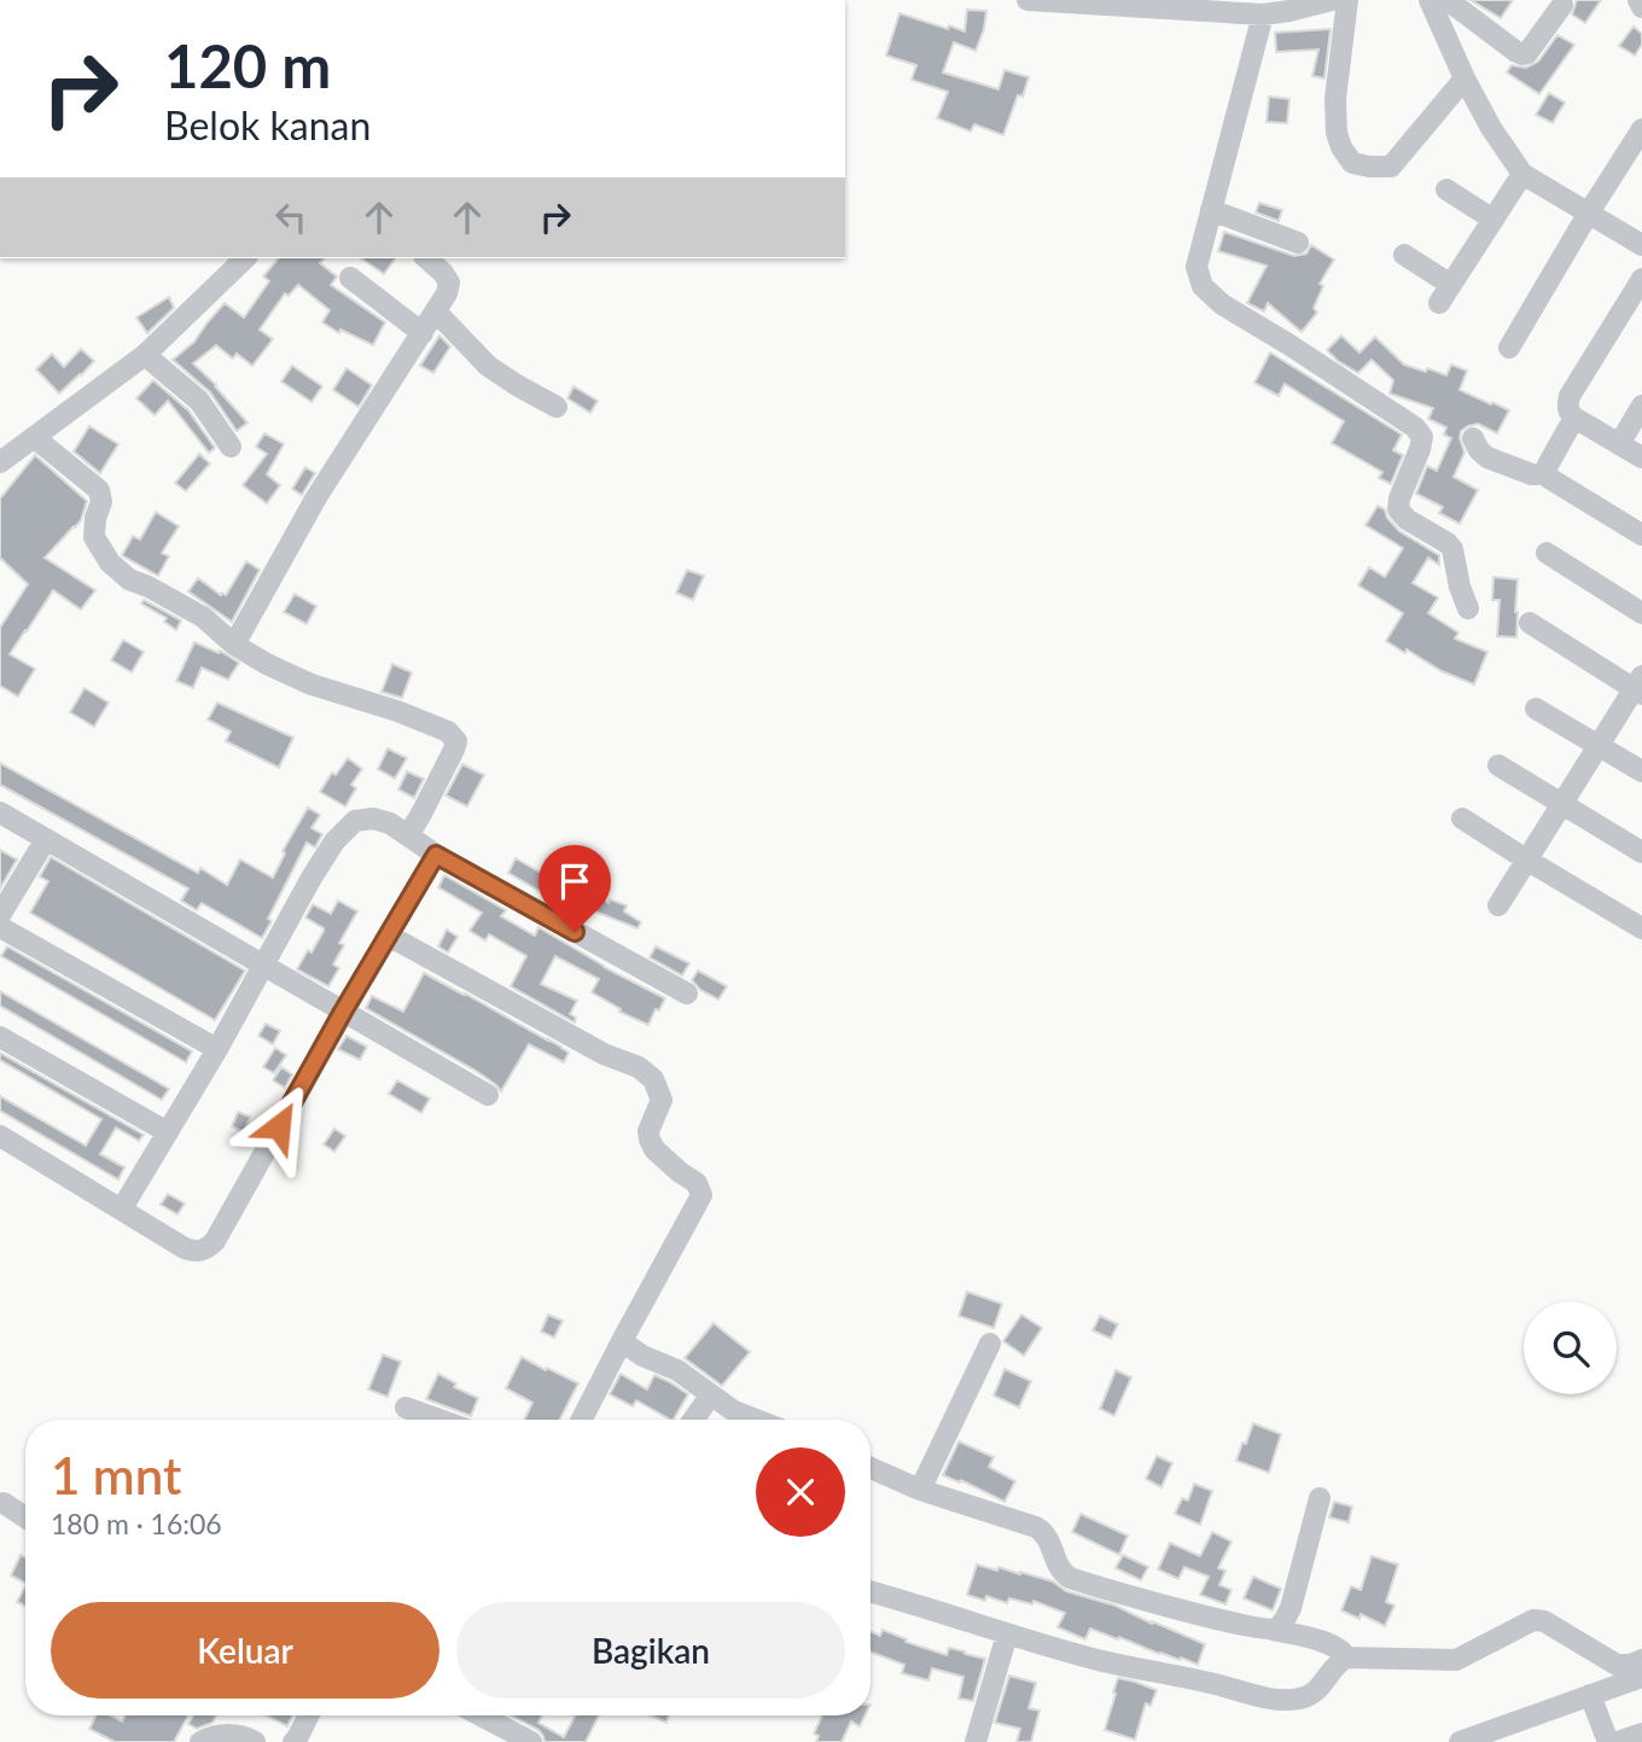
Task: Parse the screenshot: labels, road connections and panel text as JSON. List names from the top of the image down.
{
  "page": {
    "turn": ["120 m", "Belok kanan"],
    "heading": ["1 mnt", "180 m · 16:06"],
    "buttons": ["Keluar", "Bagikan"]
  }
}
